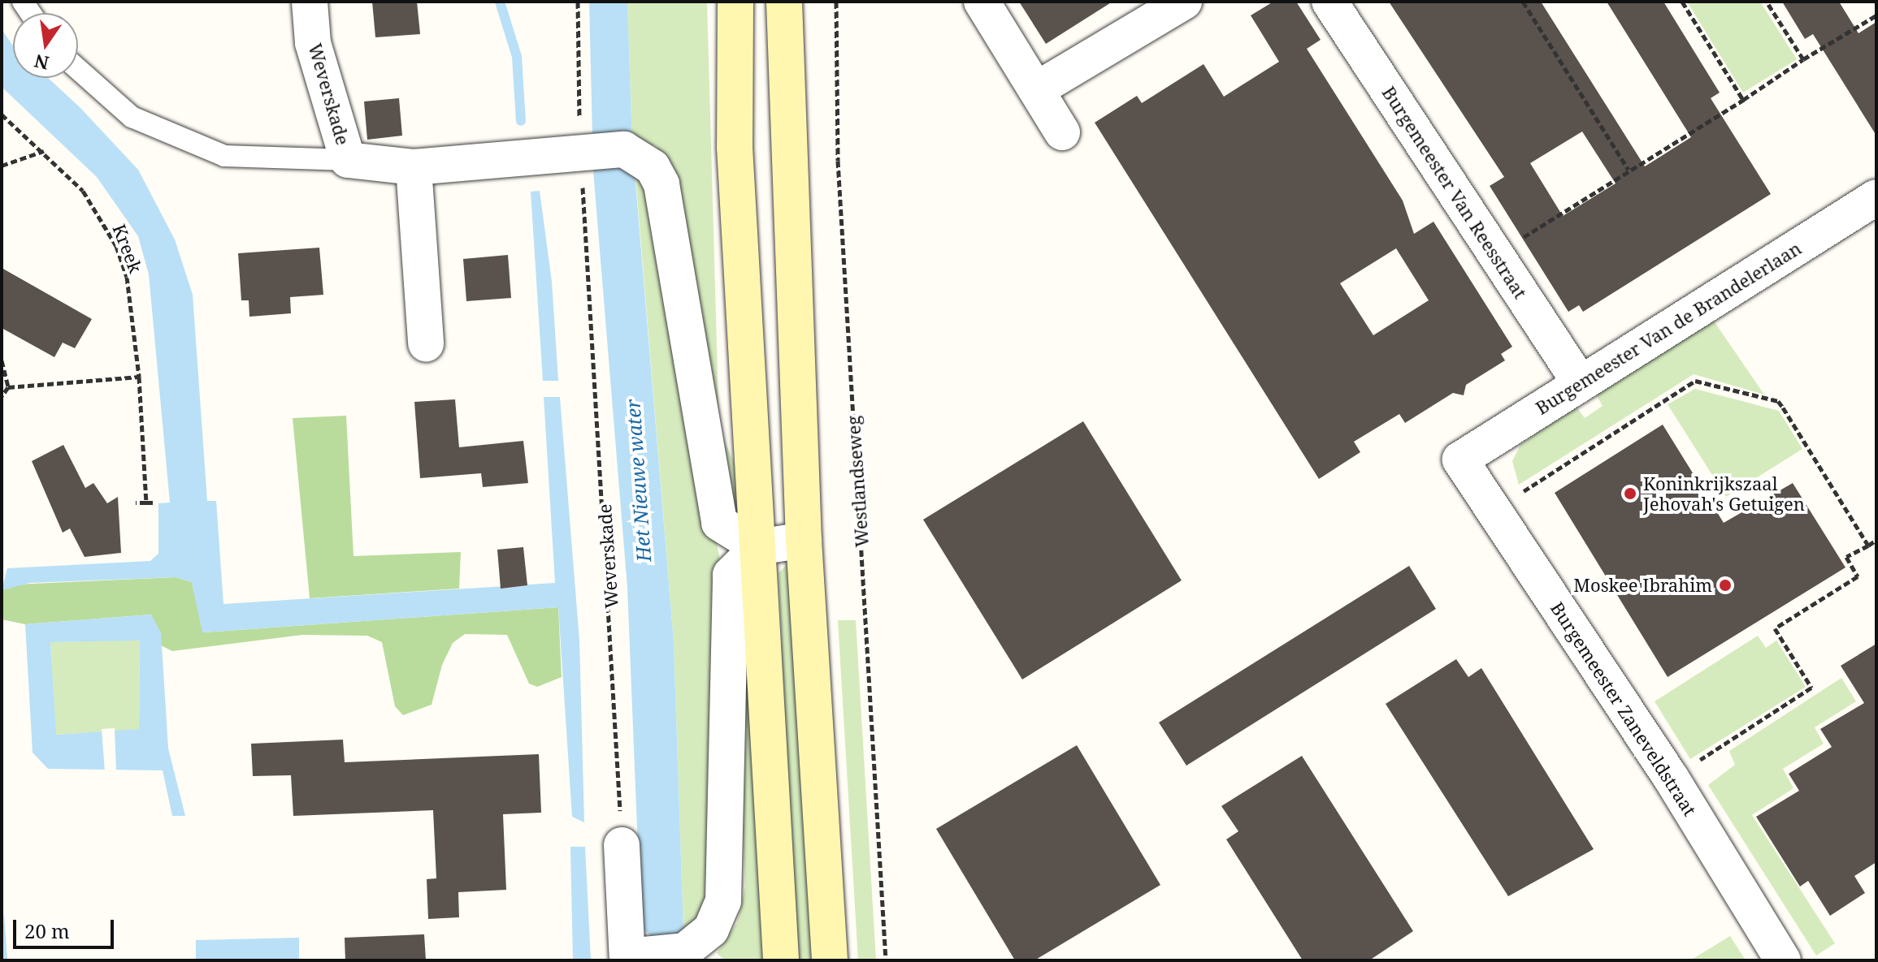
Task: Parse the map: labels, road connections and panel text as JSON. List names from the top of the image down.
{
  "streets": {
    "street": [
      "Weverskade",
      "Burgemeester Van Reesstraat",
      "Burgemeester Van de Brandelerlaan",
      "Burgemeester Zaneveldstraat"
    ],
    "path": ["Kreek", "Westlandseweg"]
  },
  "crossings": [
    ["Burgemeester Van Reesstraat", "Burgemeester Van de Brandelerlaan"],
    ["Burgemeester Van de Brandelerlaan", "Burgemeester Zaneveldstraat"]
  ],
  "water": ["Het Nieuwe water"],
  "places": ["Koninkrijkszaal Jehovah's Getuigen", "Moskee Ibrahim"],
  "scale_bar": "20 m",
  "north": "bottom"
}
